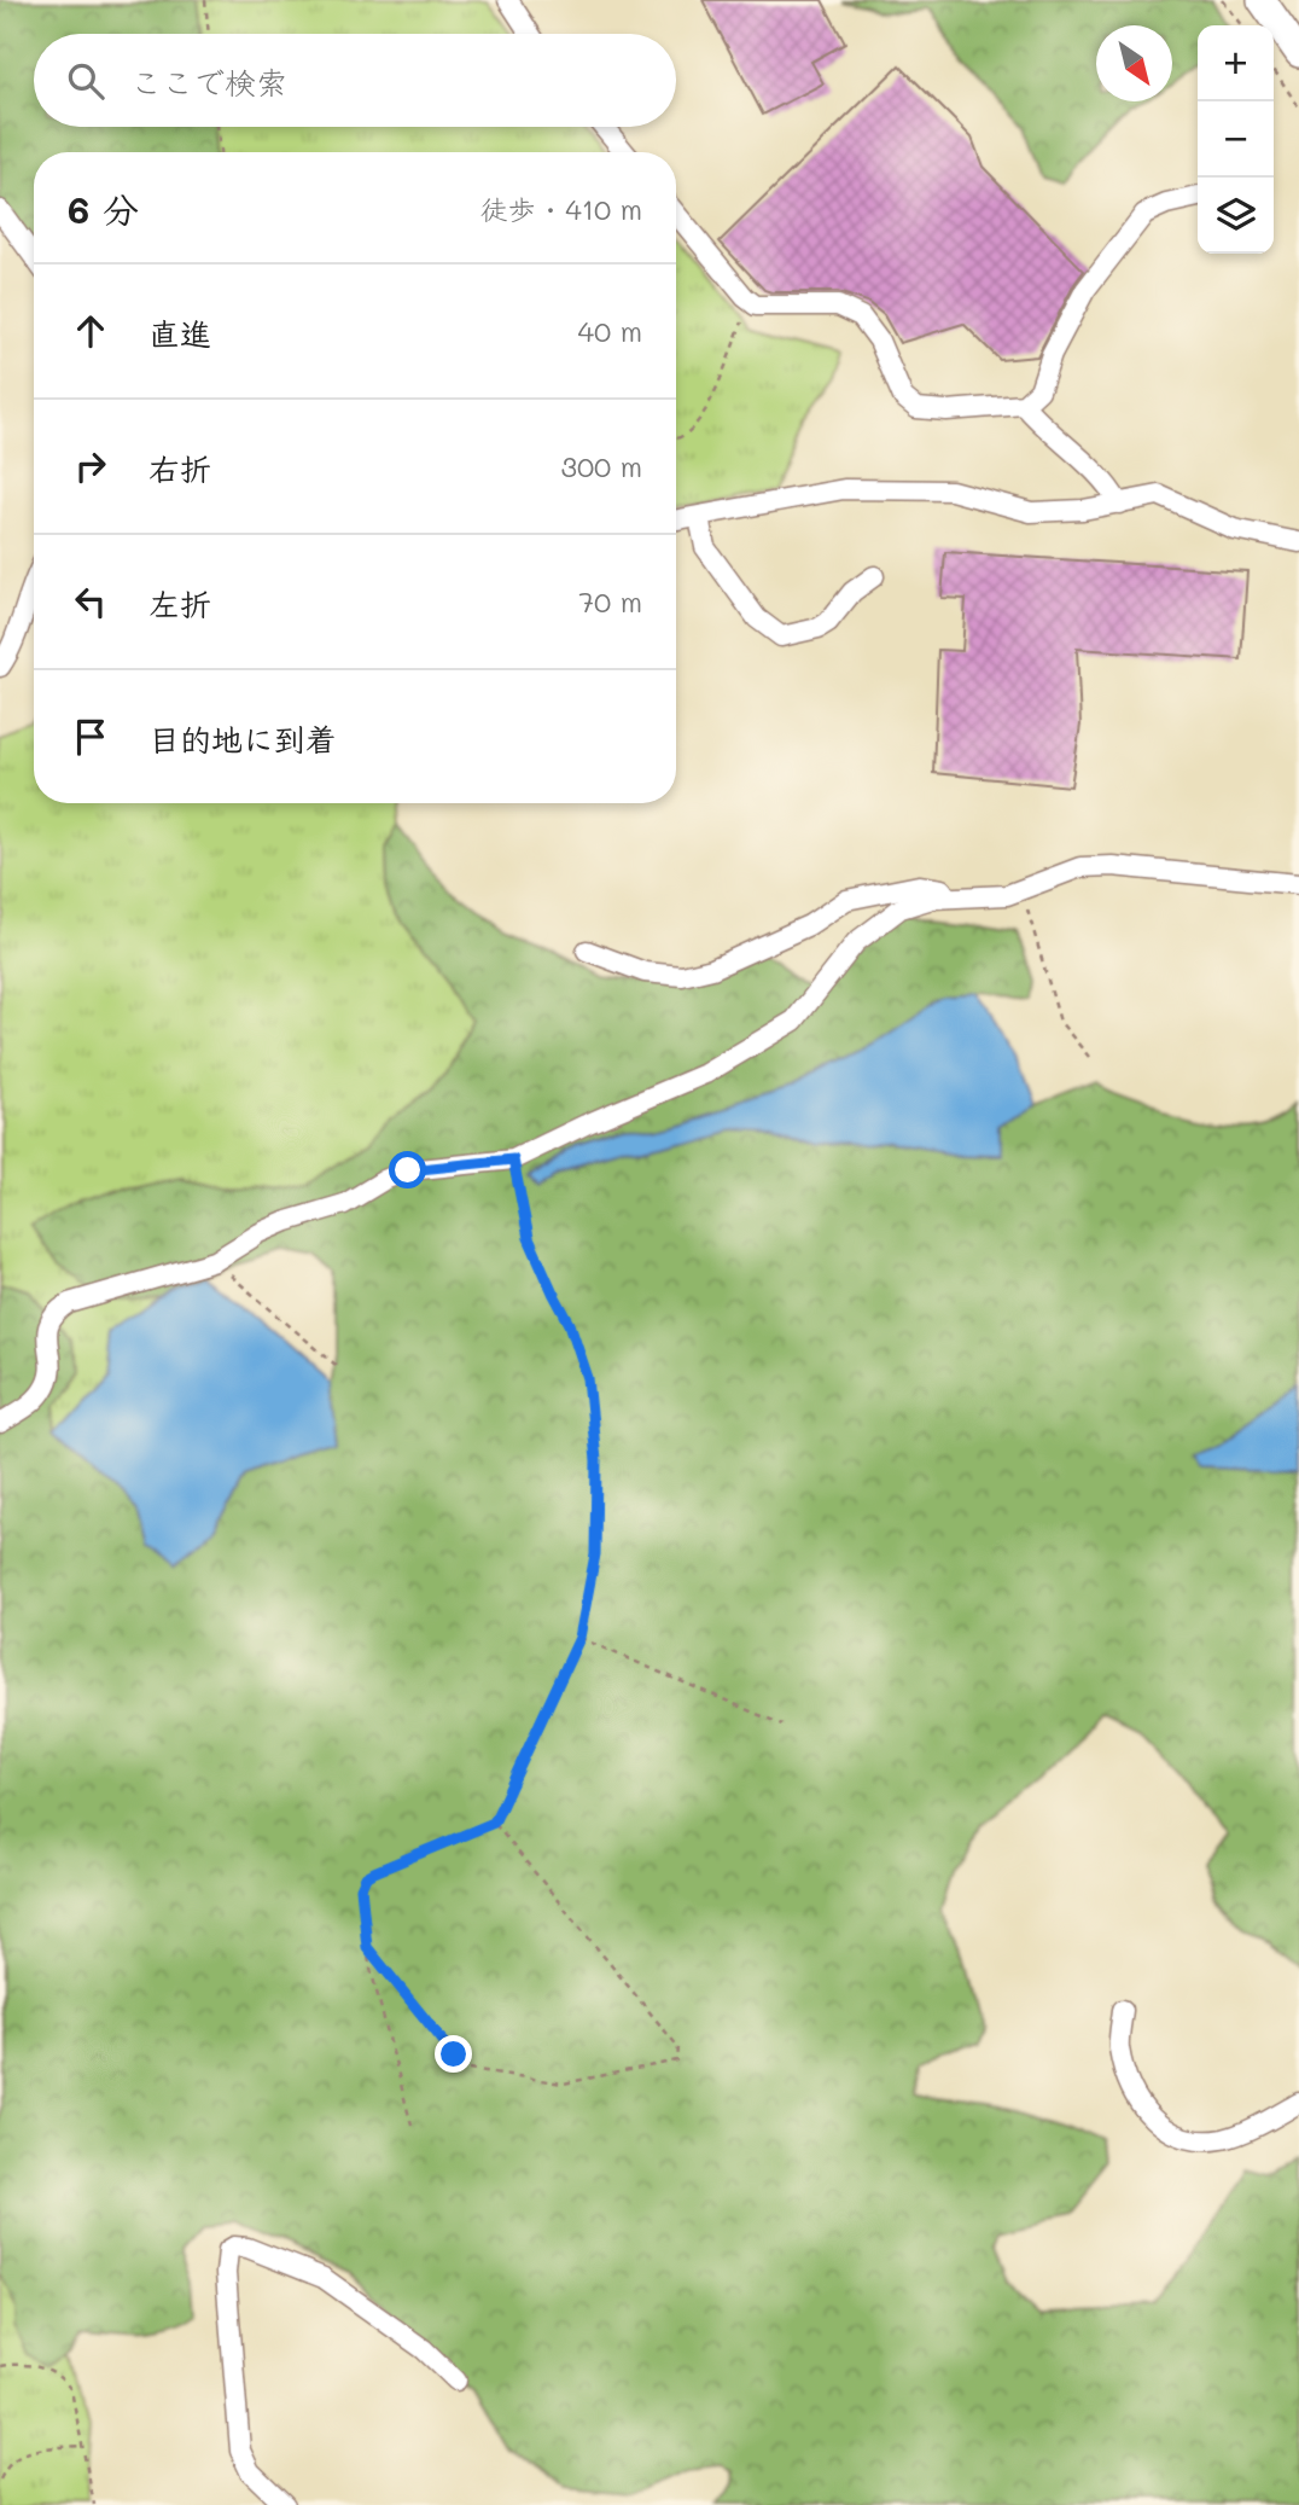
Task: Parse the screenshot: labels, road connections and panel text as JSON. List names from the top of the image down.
{
  "north": "bottom right",
  "page": {
    "map_buttons": ["+", "−"],
    "search": "ここで検索",
    "heading": ["6 分", "徒歩 · 410 m"],
    "list": [
      ["直進", "40 m"],
      ["右折", "300 m"],
      ["左折", "70 m"],
      "目的地に到着"
    ]
  }
}
